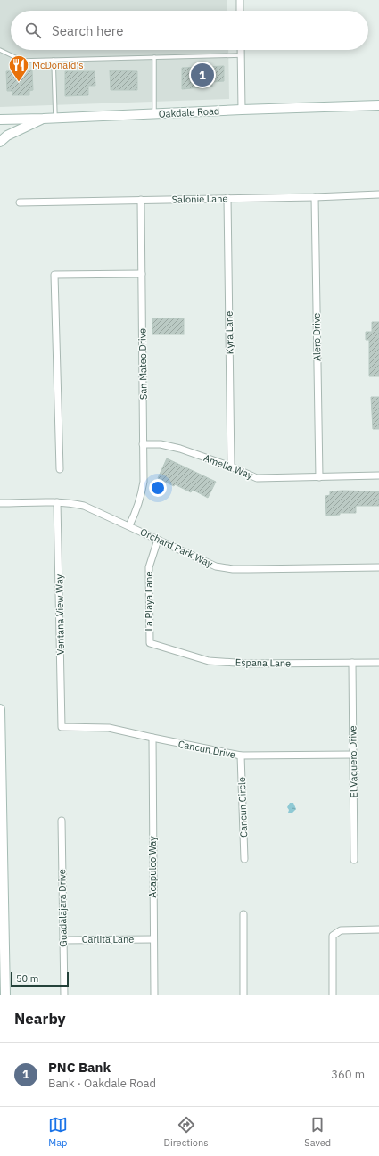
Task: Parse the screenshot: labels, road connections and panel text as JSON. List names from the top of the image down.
{
  "streets": {
    "main road": ["Oakdale Road"],
    "street": [
      "Salonie Lane",
      "Kyra Lane",
      "Alero Drive",
      "San Mateo Drive",
      "Amelia Way",
      "Orchard Park Way",
      "La Playa Lane",
      "Ventana View Way",
      "Espana Lane",
      "Cancun Drive",
      "El Vaquero Drive",
      "Cancun Circle",
      "Acapulco Way",
      "Guadalajara Drive",
      "Carlita Lane"
    ]
  },
  "crossings": [
    ["Salonie Lane", "Kyra Lane"],
    ["Salonie Lane", "Alero Drive"],
    ["Salonie Lane", "San Mateo Drive"],
    ["Kyra Lane", "Amelia Way"],
    ["Alero Drive", "Amelia Way"],
    ["San Mateo Drive", "Amelia Way"],
    ["San Mateo Drive", "Orchard Park Way"],
    ["Orchard Park Way", "La Playa Lane"],
    ["Orchard Park Way", "Ventana View Way"],
    ["La Playa Lane", "Espana Lane"],
    ["Ventana View Way", "Cancun Drive"],
    ["Espana Lane", "El Vaquero Drive"],
    ["Cancun Drive", "El Vaquero Drive"],
    ["Cancun Drive", "Cancun Circle"],
    ["Cancun Drive", "Acapulco Way"],
    ["Acapulco Way", "Carlita Lane"],
    ["Guadalajara Drive", "Carlita Lane"]
  ],
  "places": {
    "restaurant": ["McDonald's"]
  },
  "scale_bar": "50 m",
  "page": {
    "search": "Search here",
    "pins": "1",
    "scale": "50 m",
    "heading": "Nearby",
    "list": [
      {
        "mark": "1",
        "name": "PNC Bank",
        "note": "Bank · Oakdale Road",
        "value": "360 m"
      }
    ],
    "nav": ["Map", "Directions", "Saved"]
  }
}
